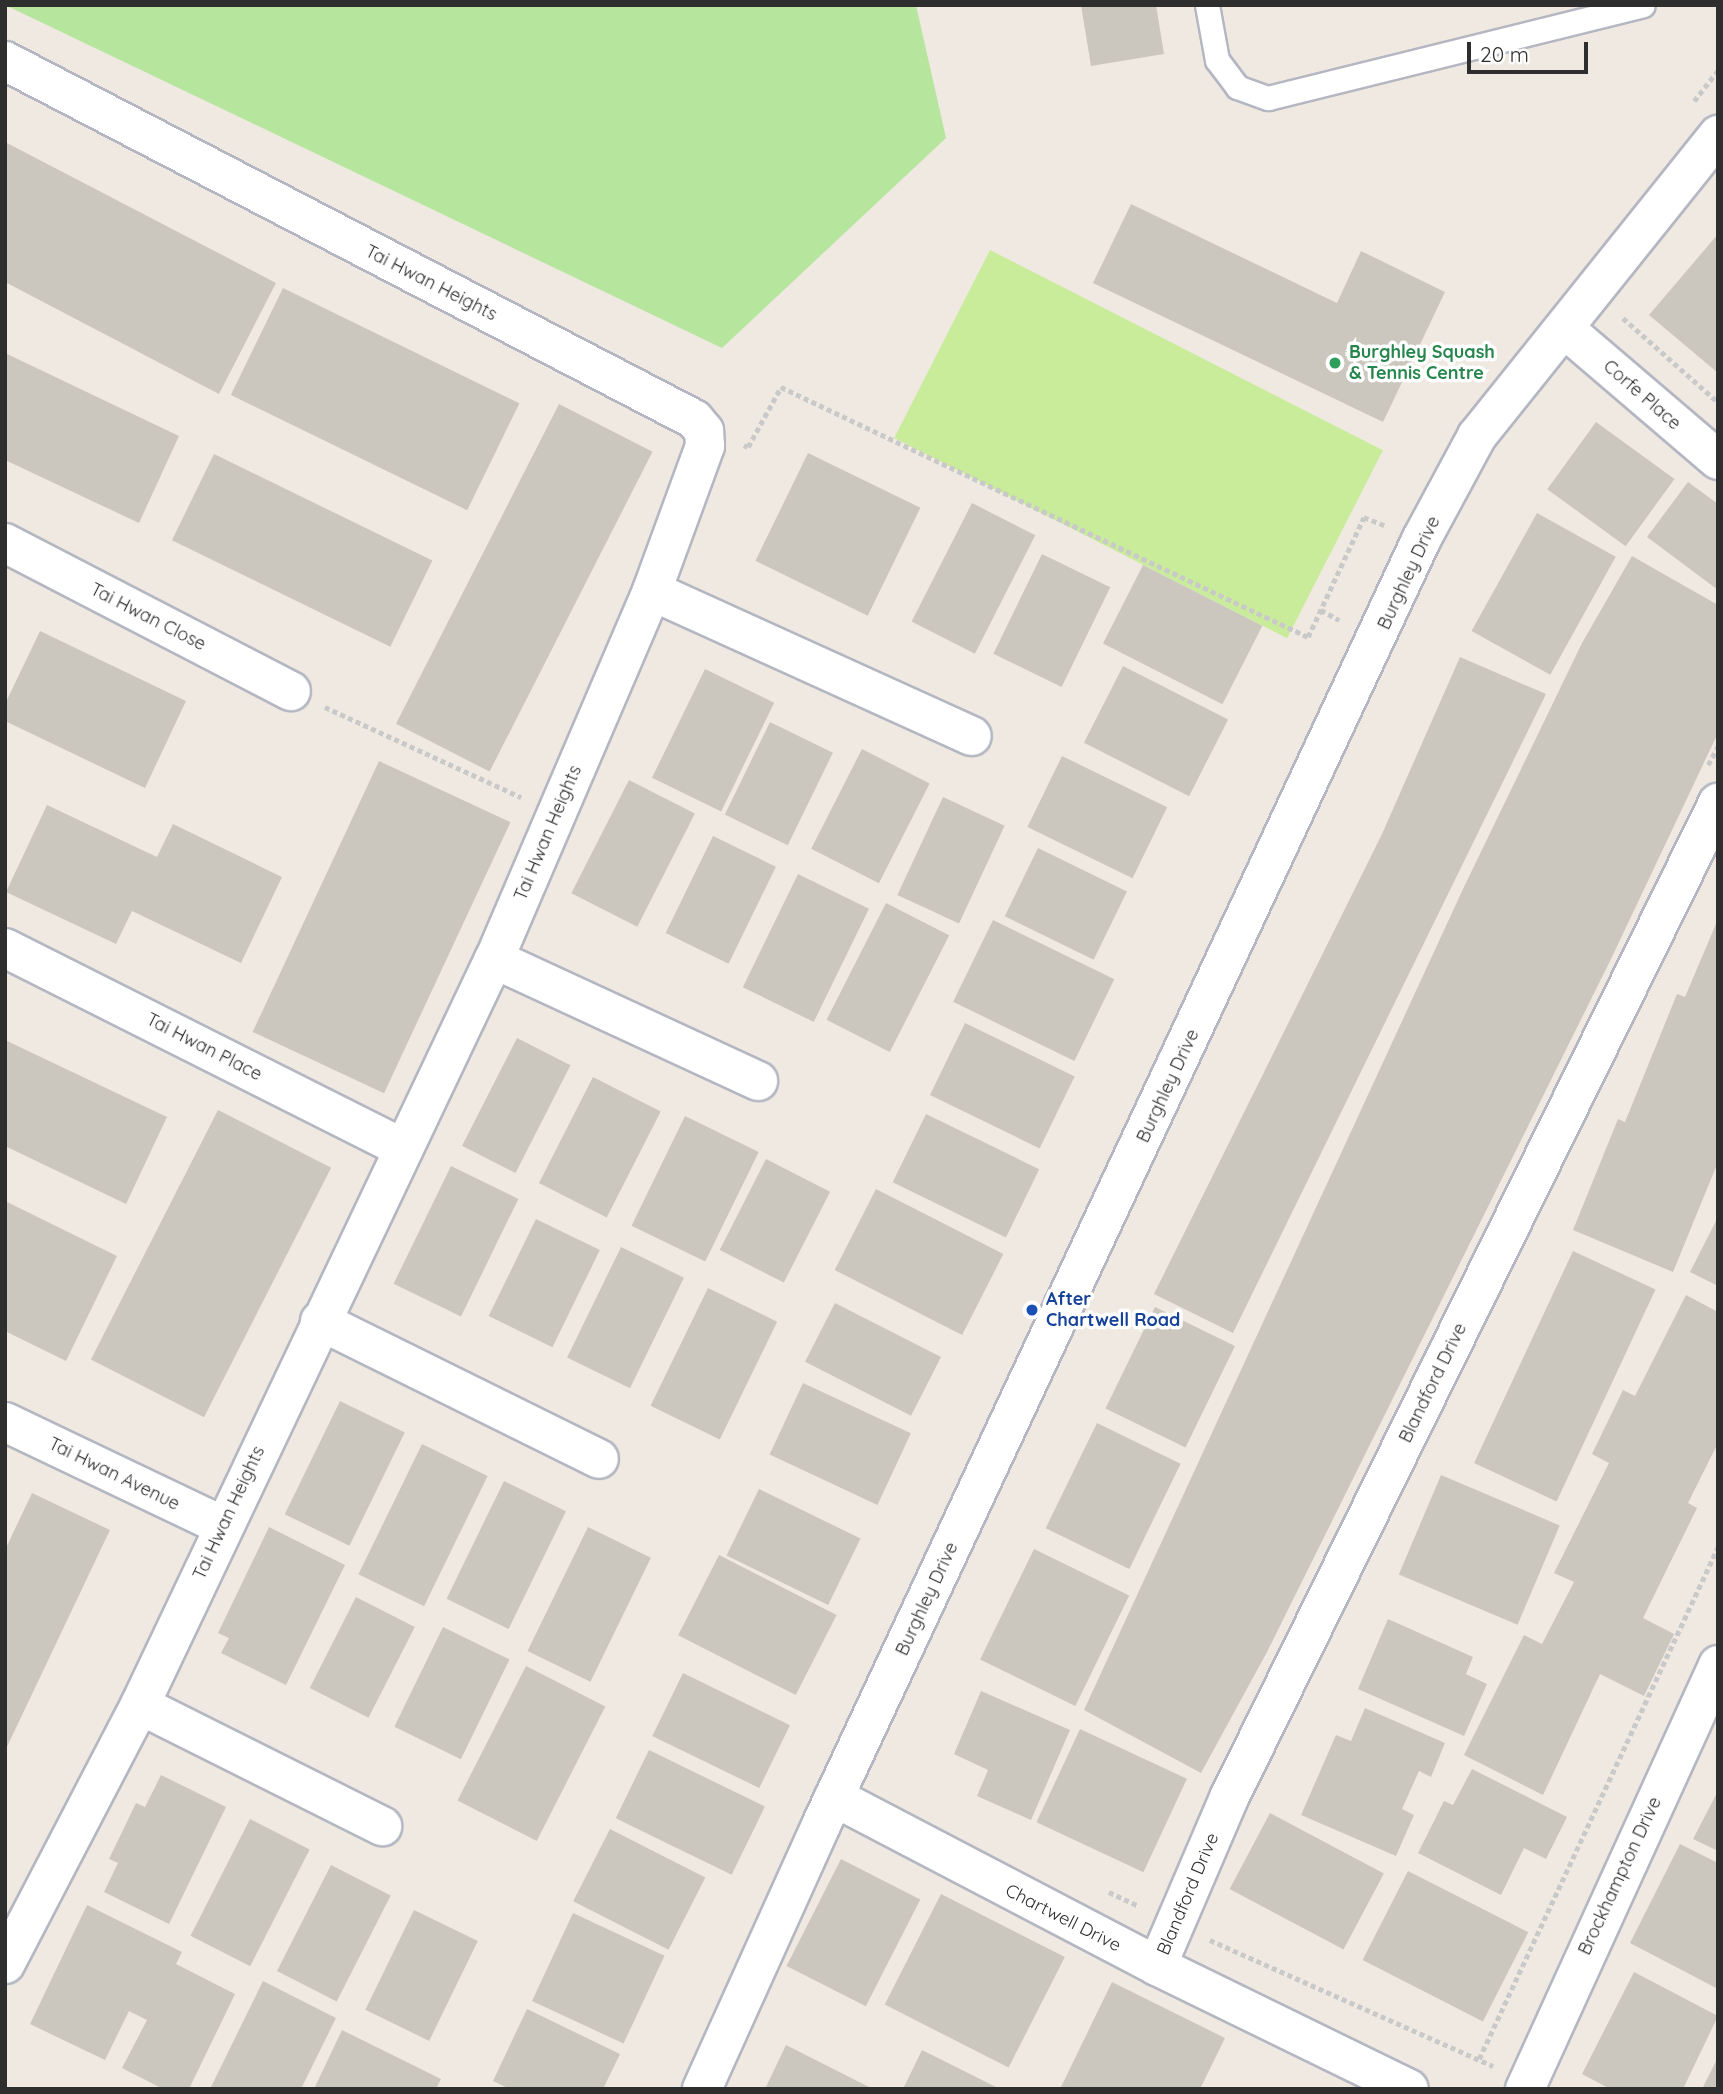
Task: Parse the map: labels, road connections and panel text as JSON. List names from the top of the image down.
{
  "streets": {
    "street": [
      "Tai Hwan Heights",
      "Corfe Place",
      "Burghley Drive",
      "Tai Hwan Close",
      "Tai Hwan Place",
      "Blandford Drive",
      "Tai Hwan Avenue",
      "Brockhampton Drive",
      "Chartwell Drive"
    ]
  },
  "crossings": [
    ["Tai Hwan Heights", "Tai Hwan Place"],
    ["Tai Hwan Heights", "Tai Hwan Avenue"],
    ["Corfe Place", "Burghley Drive"],
    ["Burghley Drive", "Chartwell Drive"],
    ["Blandford Drive", "Chartwell Drive"]
  ],
  "places": ["Burghley Squash & Tennis Centre", "After Chartwell Road"],
  "scale_bar": "20 m"
}
